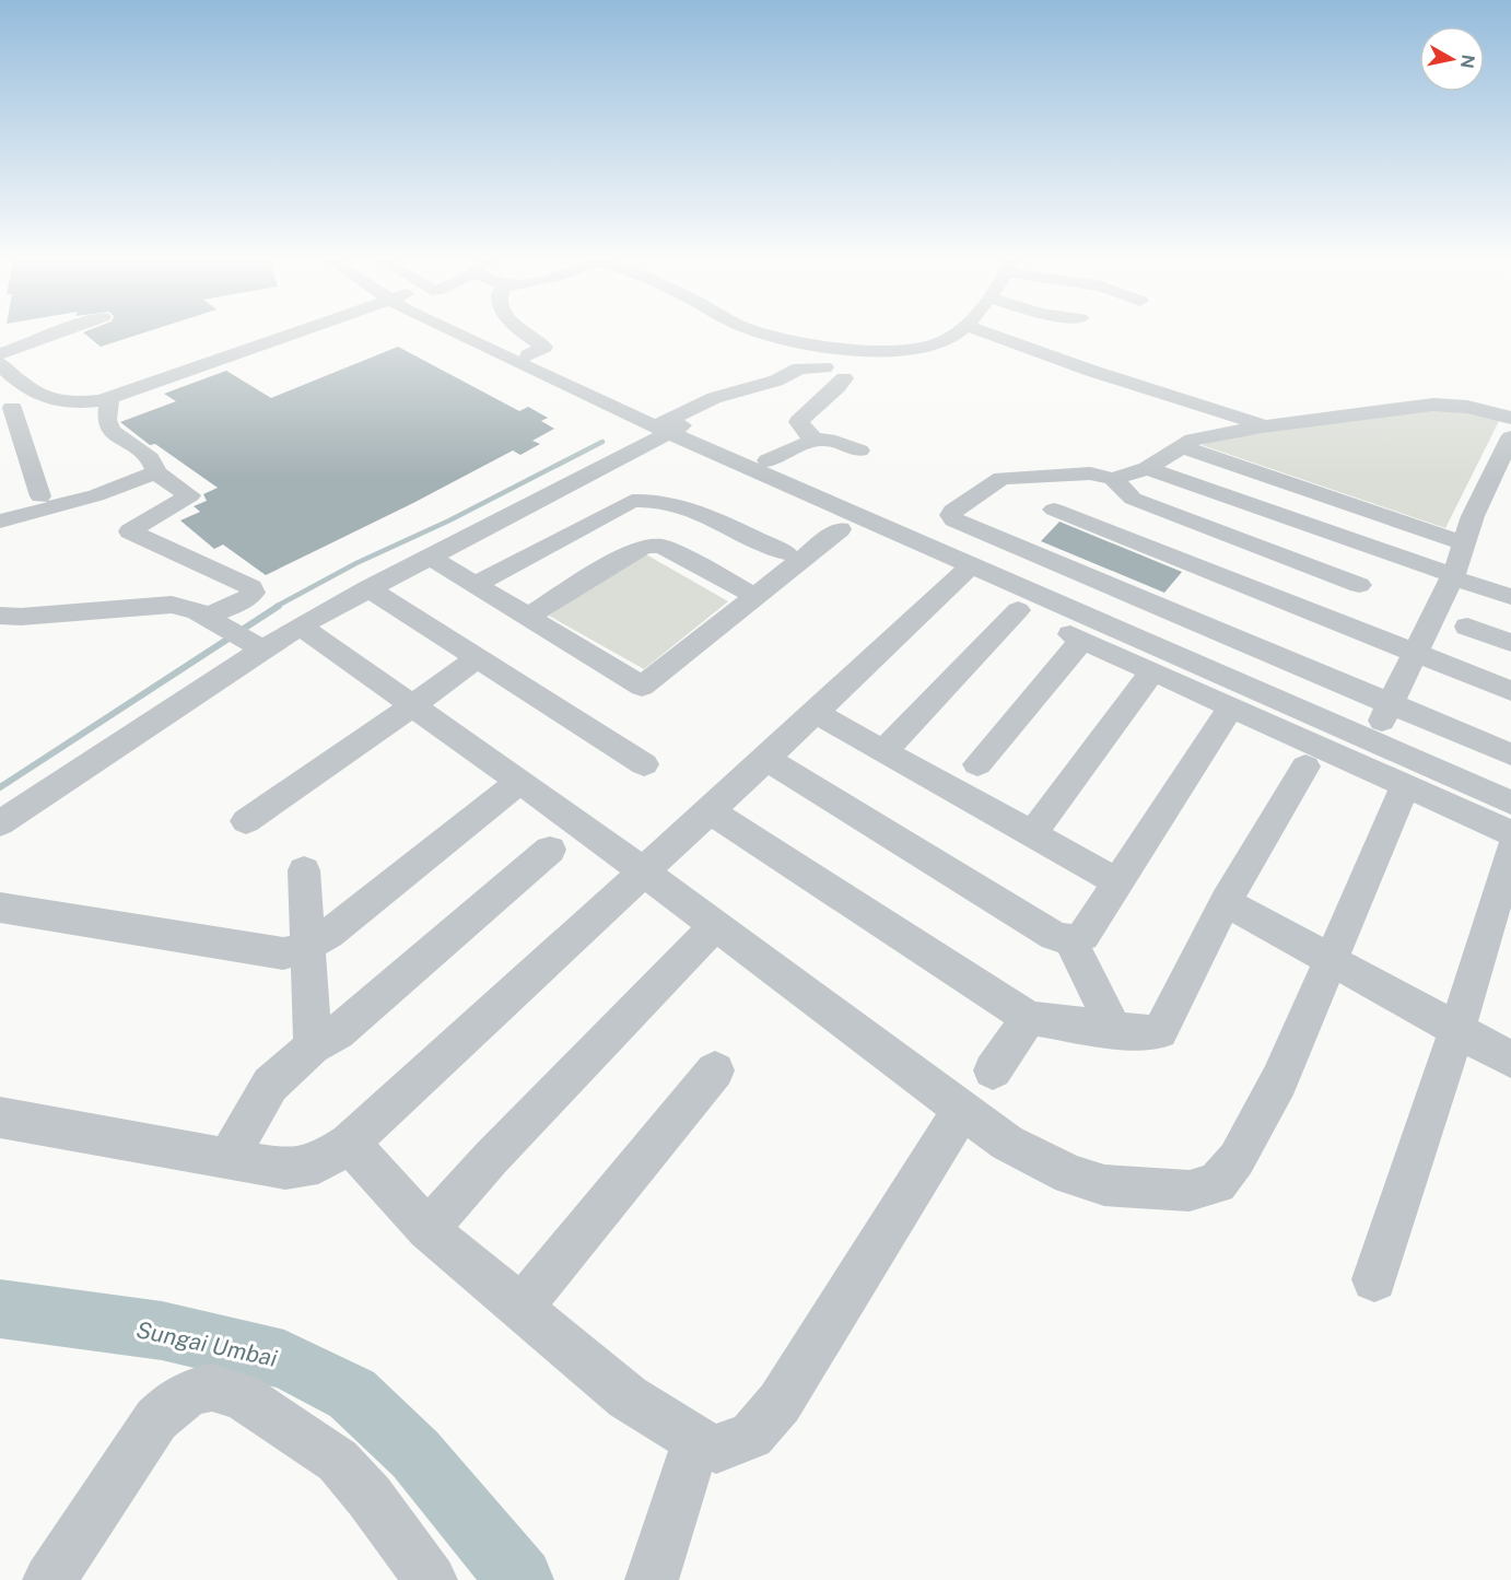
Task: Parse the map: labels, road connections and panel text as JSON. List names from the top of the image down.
{
  "water": ["Sungai Umbai"],
  "north": "right"
}
